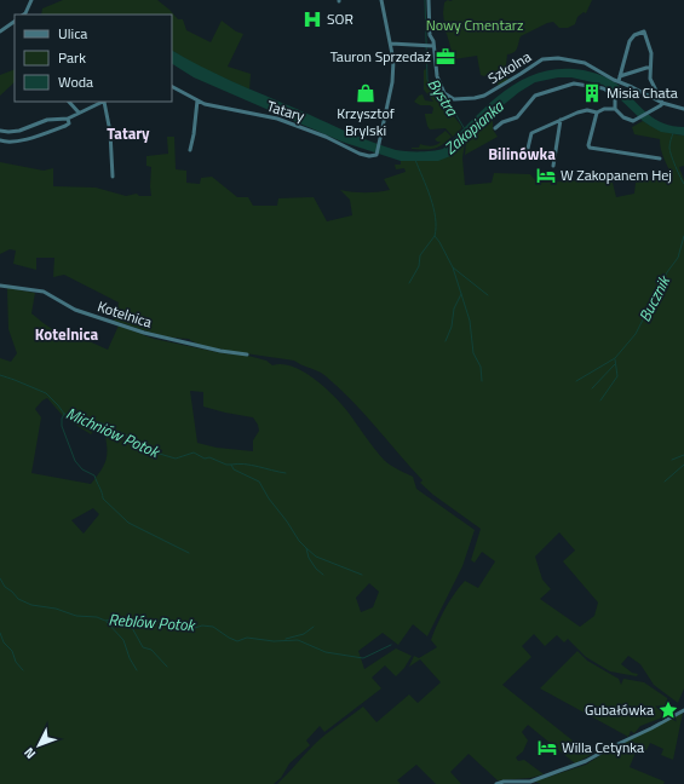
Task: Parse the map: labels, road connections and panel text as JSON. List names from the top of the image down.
{
  "streets": {
    "street": ["Szkolna", "Tatary", "Kotelnica"]
  },
  "districts": ["Tatary", "Bilinówka", "Kotelnica"],
  "water": [
    "Bystra",
    "Zakopianka",
    "Bucznik",
    "Michniów Potok",
    "Reblów Potok"
  ],
  "parks": ["Nowy Cmentarz"],
  "places": {
    "hospital": ["SOR"],
    "office": ["Tauron Sprzedaż"],
    "shop": ["Krzysztof Brylski"],
    "building": ["Misia Chata"],
    "hotel": ["W Zakopanem Hej", "Willa Cetynka"],
    "place": ["Gubałówka"]
  },
  "legend": ["Ulica", "Park", "Woda"],
  "north": "bottom left"
}
